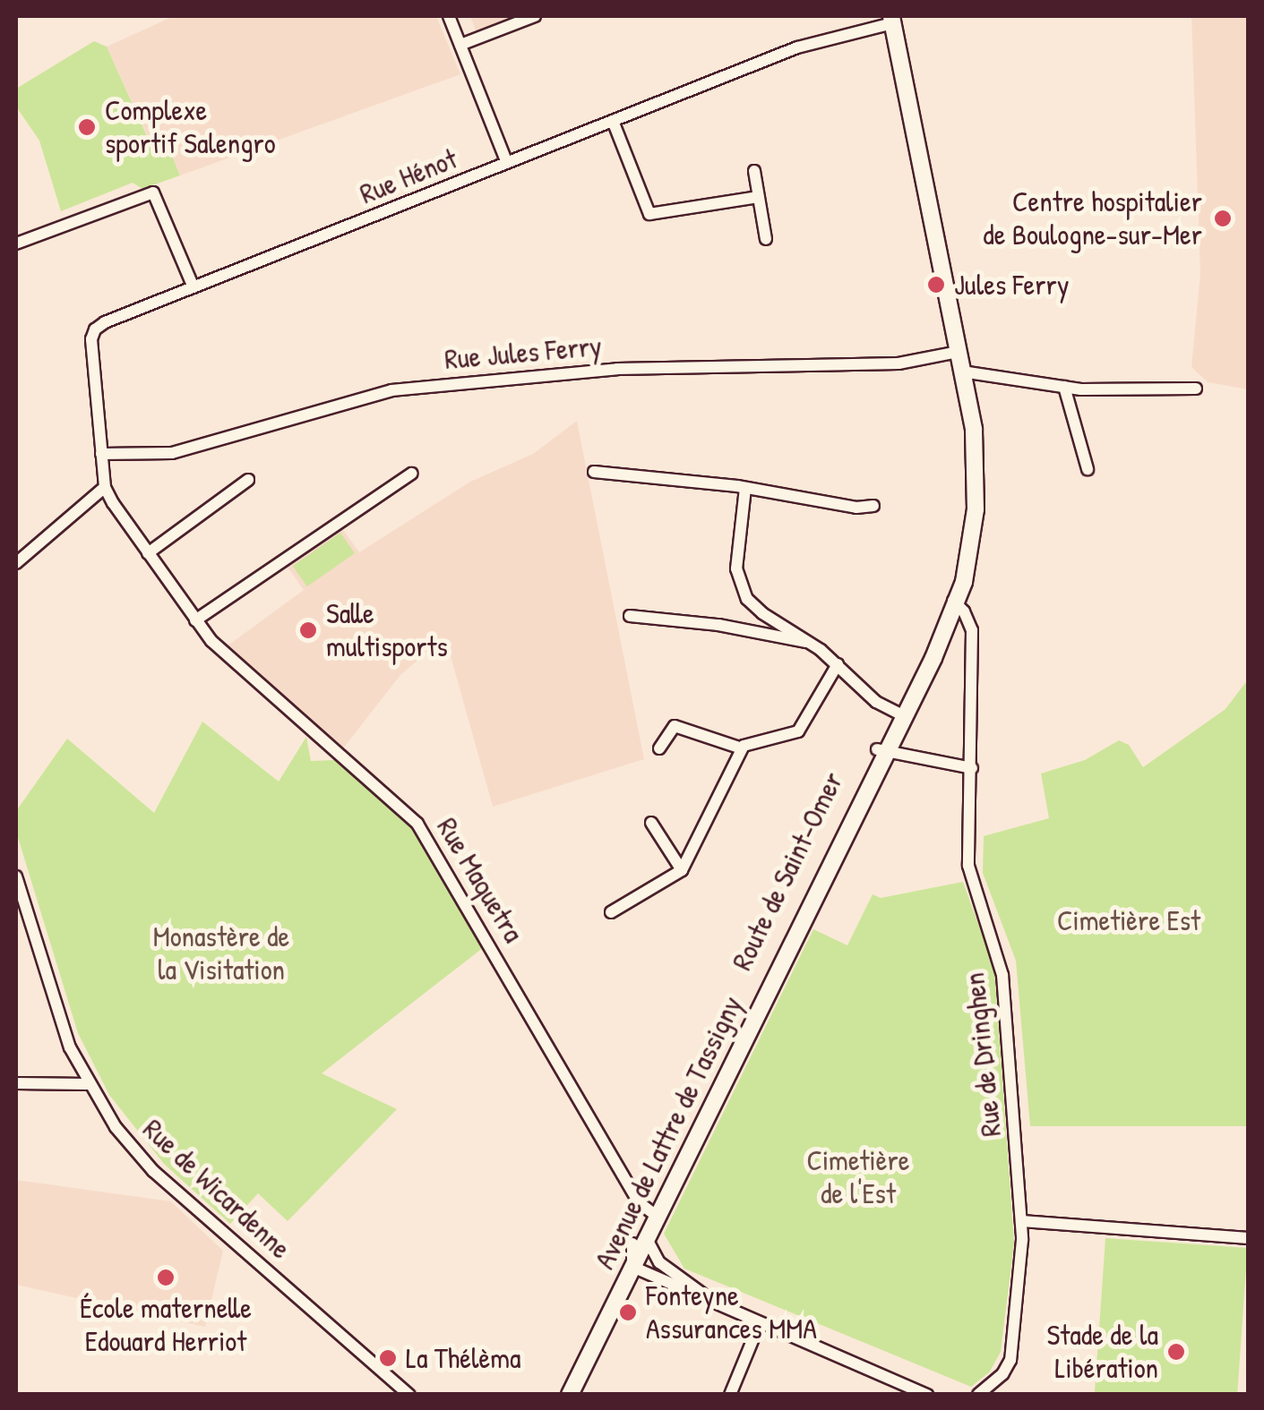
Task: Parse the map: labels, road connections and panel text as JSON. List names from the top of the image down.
{
  "streets": {
    "main road": ["Route de Saint-Omer", "Avenue de Lattre de Tassigny"],
    "street": [
      "Rue Hénot",
      "Rue Jules Ferry",
      "Rue Maquetra",
      "Rue de Dringhen",
      "Rue de Wicardenne"
    ]
  },
  "crossings": [
    ["Rue Hénot", "Rue Jules Ferry"],
    ["Rue Hénot", "Route de Saint-Omer"],
    ["Rue Hénot", "Rue Maquetra"],
    ["Rue Jules Ferry", "Route de Saint-Omer"],
    ["Route de Saint-Omer", "Rue Maquetra"],
    ["Route de Saint-Omer", "Rue de Dringhen"],
    ["Route de Saint-Omer", "Avenue de Lattre de Tassigny"],
    ["Rue Maquetra", "Avenue de Lattre de Tassigny"]
  ],
  "parks": ["Cimetière Est", "Monastère de la Visitation", "Cimetière de l'Est"],
  "places": [
    "Complexe sportif Salengro",
    "Centre hospitalier de Boulogne-sur-Mer",
    "Jules Ferry",
    "Salle multisports",
    "École maternelle Edouard Herriot",
    "Fonteyne Assurances MMA",
    "Stade de la Libération",
    "La Thélèma"
  ]
}
